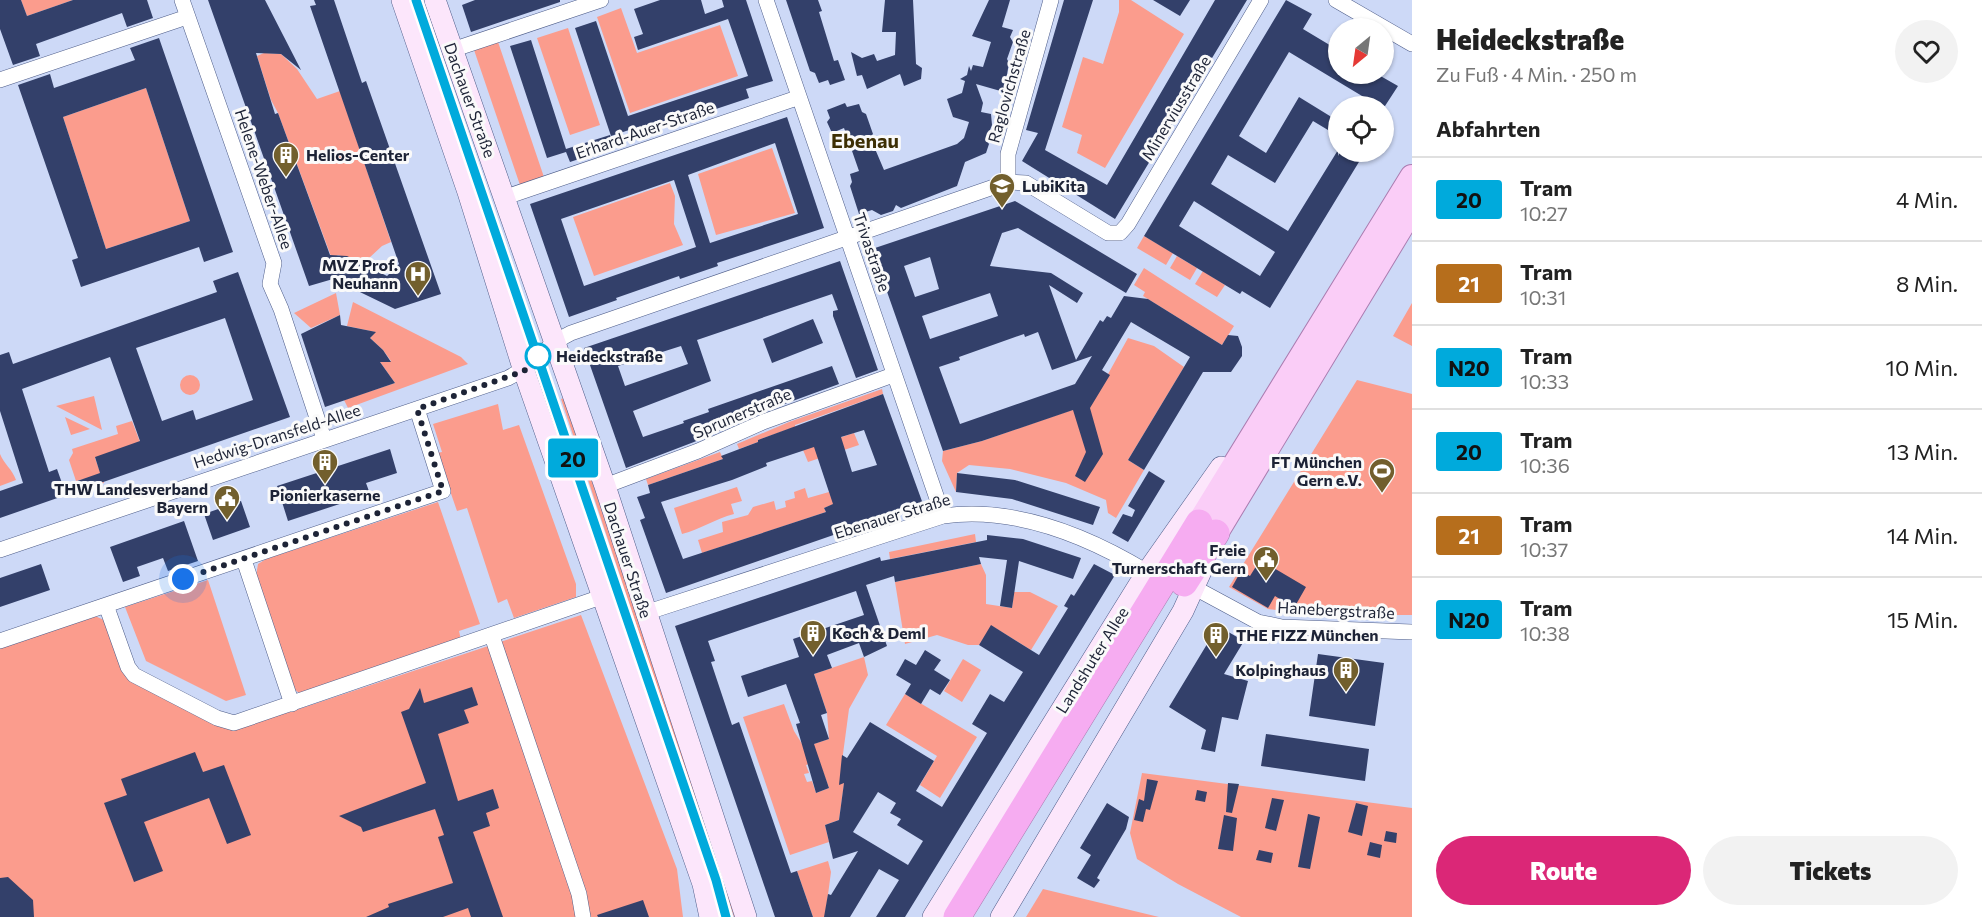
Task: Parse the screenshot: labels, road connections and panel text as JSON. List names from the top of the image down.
{
  "streets": {
    "highway": ["Landshuter Allee"],
    "main road": ["Dachauer Straße"],
    "street": [
      "Raglovichstraße",
      "Minerviusstraße",
      "Erhard-Auer-Straße",
      "Helene-Weber-Allee",
      "Trivastraße",
      "Sprunerstraße",
      "Hedwig-Dransfeld-Allee",
      "Ebenauer Straße",
      "Hanebergstraße"
    ]
  },
  "crossings": [
    ["Raglovichstraße", "Minerviusstraße"],
    ["Dachauer Straße", "Erhard-Auer-Straße"],
    ["Dachauer Straße", "Sprunerstraße"],
    ["Dachauer Straße", "Hedwig-Dransfeld-Allee"],
    ["Dachauer Straße", "Ebenauer Straße"],
    ["Erhard-Auer-Straße", "Trivastraße"],
    ["Helene-Weber-Allee", "Hedwig-Dransfeld-Allee"],
    ["Trivastraße", "Sprunerstraße"],
    ["Trivastraße", "Ebenauer Straße"],
    ["Ebenauer Straße", "Landshuter Allee"],
    ["Hanebergstraße", "Landshuter Allee"]
  ],
  "districts": ["Ebenau"],
  "places": {
    "building": [
      "Helios-Center",
      "Pionierkaserne",
      "Koch & Deml",
      "THE FIZZ München",
      "Kolpinghaus"
    ],
    "school or university": ["LubiKita"],
    "hospital": ["MVZ Prof. Neuhann"],
    "other": ["Heideckstraße"],
    "sports": ["FT München Gern e.V."],
    "public building": ["THW Landesverband Bayern", "Freie Turnerschaft Gern"]
  },
  "lines": ["tram line 20"],
  "north": "bottom left",
  "page": {
    "on_map": "20",
    "heading": [
      ["Heideckstraße", "Zu Fuß · 4 Min. · 250 m"],
      "Abfahrten"
    ],
    "list": [
      {
        "mark": "20",
        "name": "Tram",
        "note": "10:27",
        "value": "4 Min."
      },
      {
        "mark": "21",
        "name": "Tram",
        "note": "10:31",
        "value": "8 Min."
      },
      {
        "mark": "N20",
        "name": "Tram",
        "note": "10:33",
        "value": "10 Min."
      },
      {
        "mark": "20",
        "name": "Tram",
        "note": "10:36",
        "value": "13 Min."
      },
      {
        "mark": "21",
        "name": "Tram",
        "note": "10:37",
        "value": "14 Min."
      },
      {
        "mark": "N20",
        "name": "Tram",
        "note": "10:38",
        "value": "15 Min."
      }
    ],
    "buttons": ["Route", "Tickets"]
  }
}
